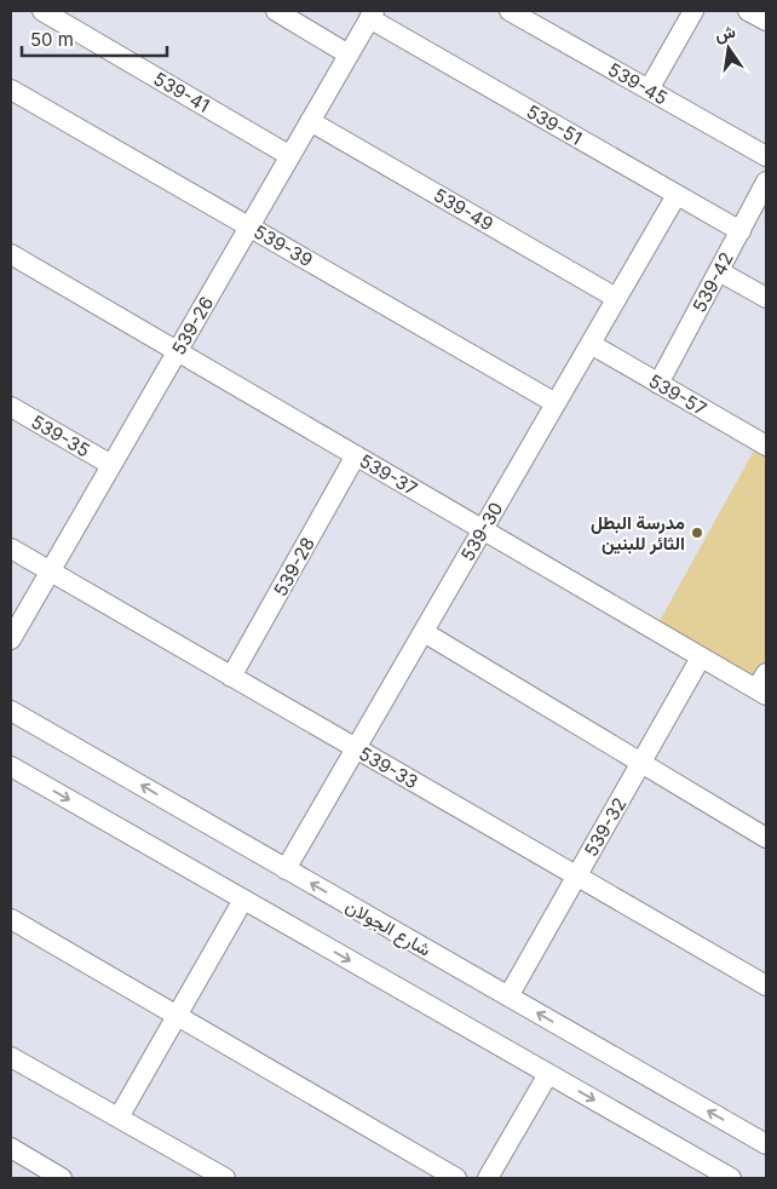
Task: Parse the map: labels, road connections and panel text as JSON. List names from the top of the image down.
{
  "streets": {
    "street": [
      "539-45",
      "539-41",
      "539-51",
      "539-49",
      "539-39",
      "539-42",
      "539-26",
      "539-57",
      "539-35",
      "539-37",
      "539-30",
      "539-28",
      "539-33",
      "539-32",
      "شارع الجولان"
    ]
  },
  "crossings": [
    ["539-41", "539-26"],
    ["539-51", "539-42"],
    ["539-51", "539-26"],
    ["539-51", "539-30"],
    ["539-49", "539-26"],
    ["539-49", "539-30"],
    ["539-39", "539-26"],
    ["539-39", "539-30"],
    ["539-42", "539-57"],
    ["539-26", "539-35"],
    ["539-26", "539-37"],
    ["539-26", "539-33"],
    ["539-57", "539-30"],
    ["539-37", "539-30"],
    ["539-37", "539-28"],
    ["539-37", "539-32"],
    ["539-30", "539-33"],
    ["539-30", "شارع الجولان"],
    ["539-28", "539-33"],
    ["539-33", "539-32"],
    ["539-32", "شارع الجولان"]
  ],
  "places": ["مدرسة البطل الثائر للبنين"],
  "scale_bar": "50 m",
  "north": "top"
}
